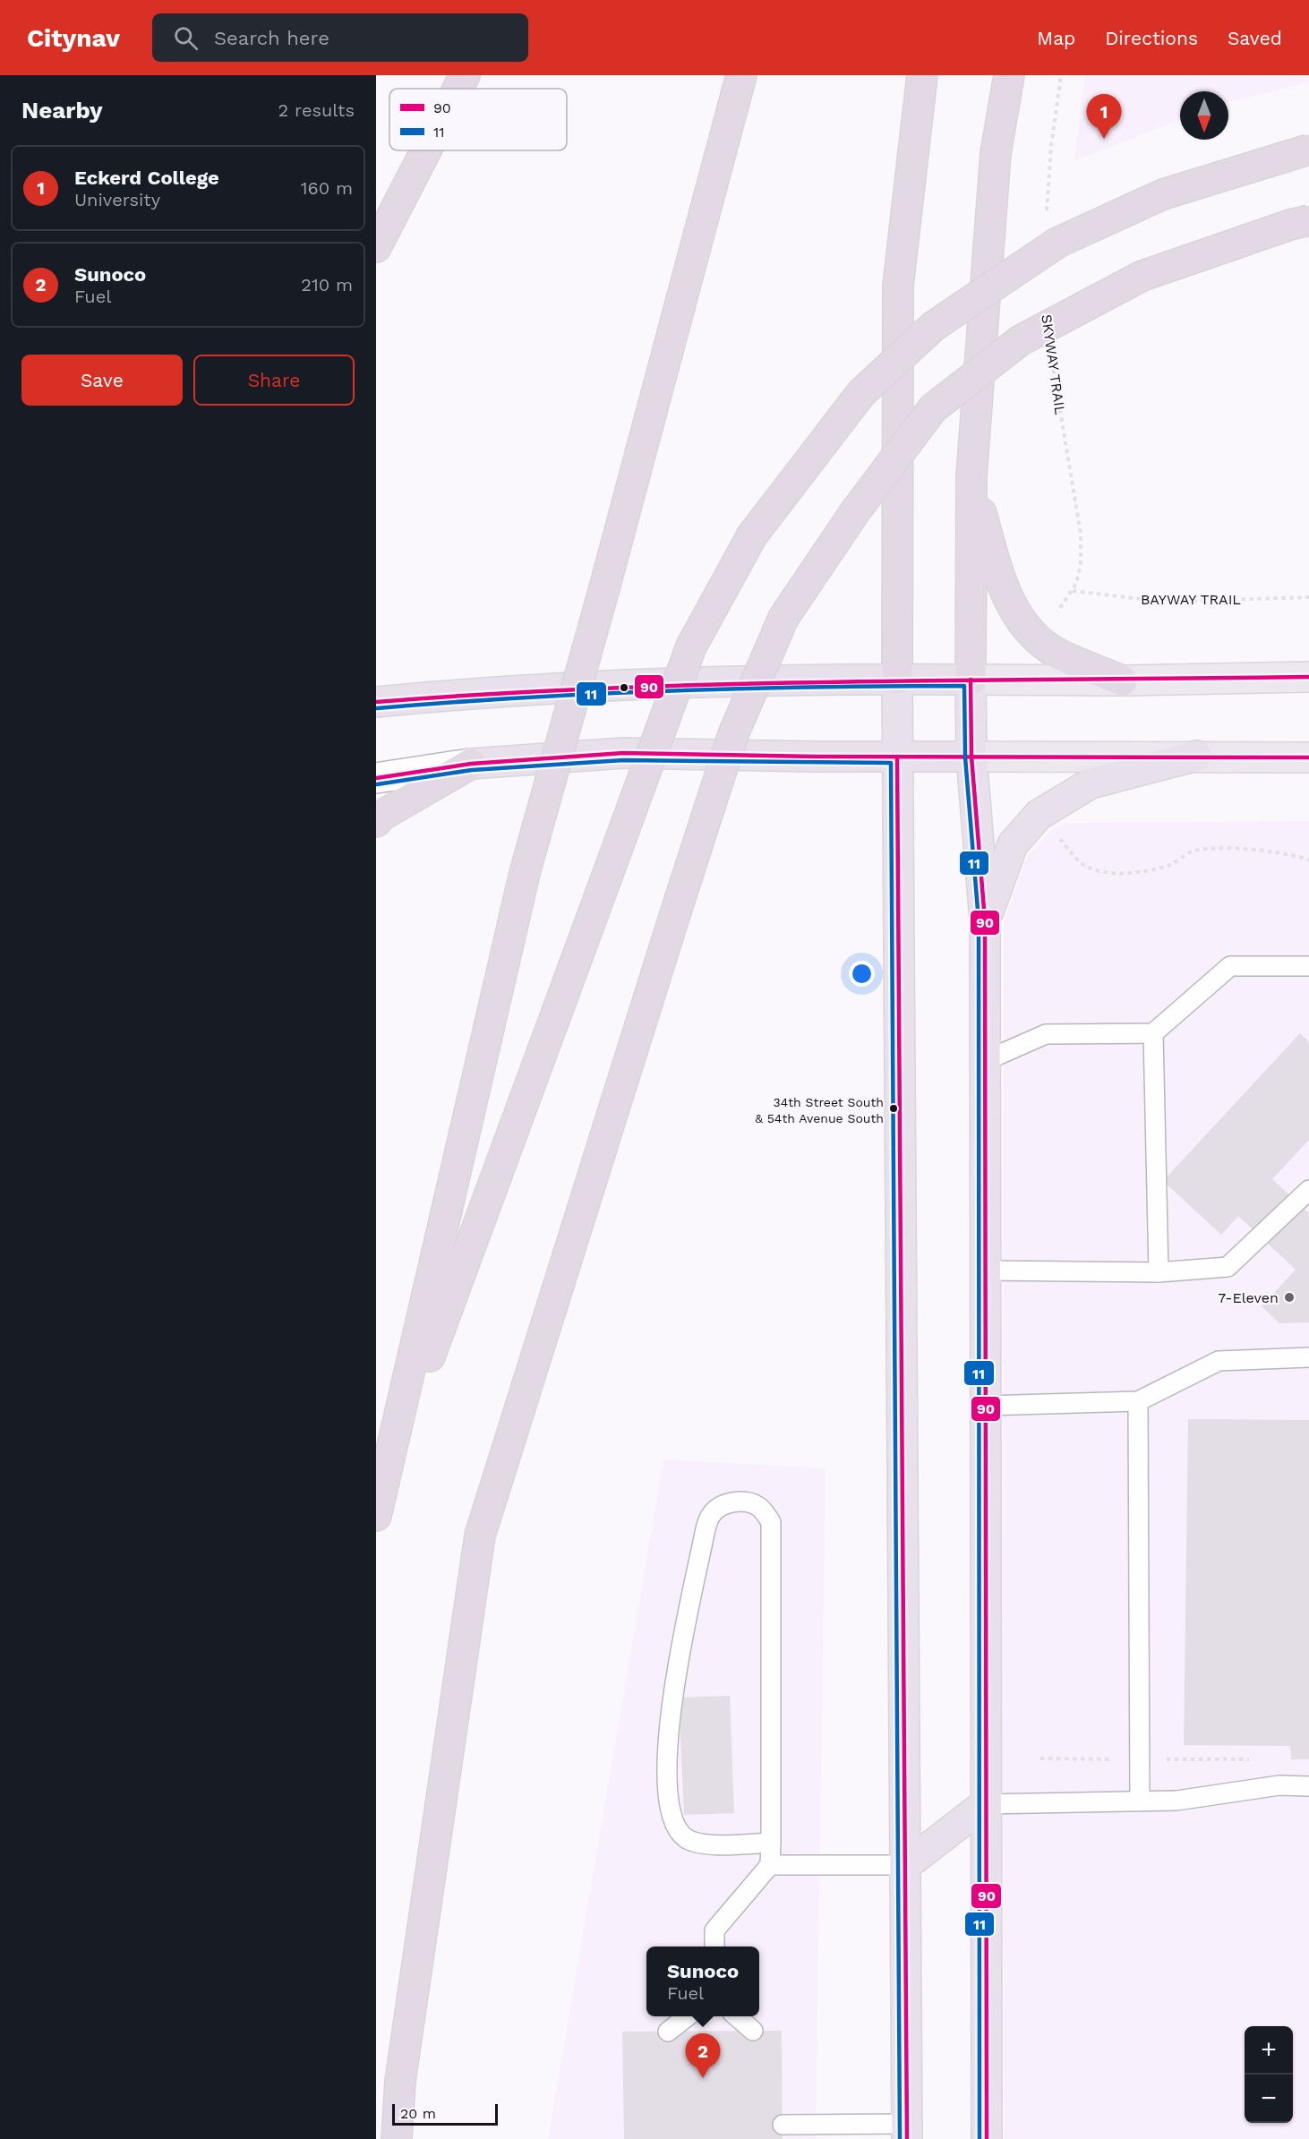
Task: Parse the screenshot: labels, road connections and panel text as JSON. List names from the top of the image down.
{
  "streets": {
    "path": ["SKYWAY TRAIL", "BAYWAY TRAIL"]
  },
  "crossings": [
    ["SKYWAY TRAIL", "BAYWAY TRAIL"]
  ],
  "places": ["34th Street South & 54th Avenue South", "7-Eleven"],
  "lines": ["transit line 90", "transit line 11"],
  "legend": ["90", "11"],
  "scale_bar": "20 m",
  "north": "bottom",
  "page": {
    "header": "Citynav",
    "search": "Search here",
    "nav": ["Map", "Directions", "Saved"],
    "heading": ["Nearby", "2 results"],
    "pins": ["1", "2"],
    "list": [
      {
        "mark": "1",
        "name": "Eckerd College",
        "note": "University",
        "value": "160 m"
      },
      {
        "mark": "2",
        "name": "Sunoco",
        "note": "Fuel",
        "value": "210 m"
      }
    ],
    "buttons": ["Save", "Share"],
    "popup": ["Sunoco", "Fuel"],
    "map_buttons": ["+", "−"],
    "scale": "20 m"
  }
}
